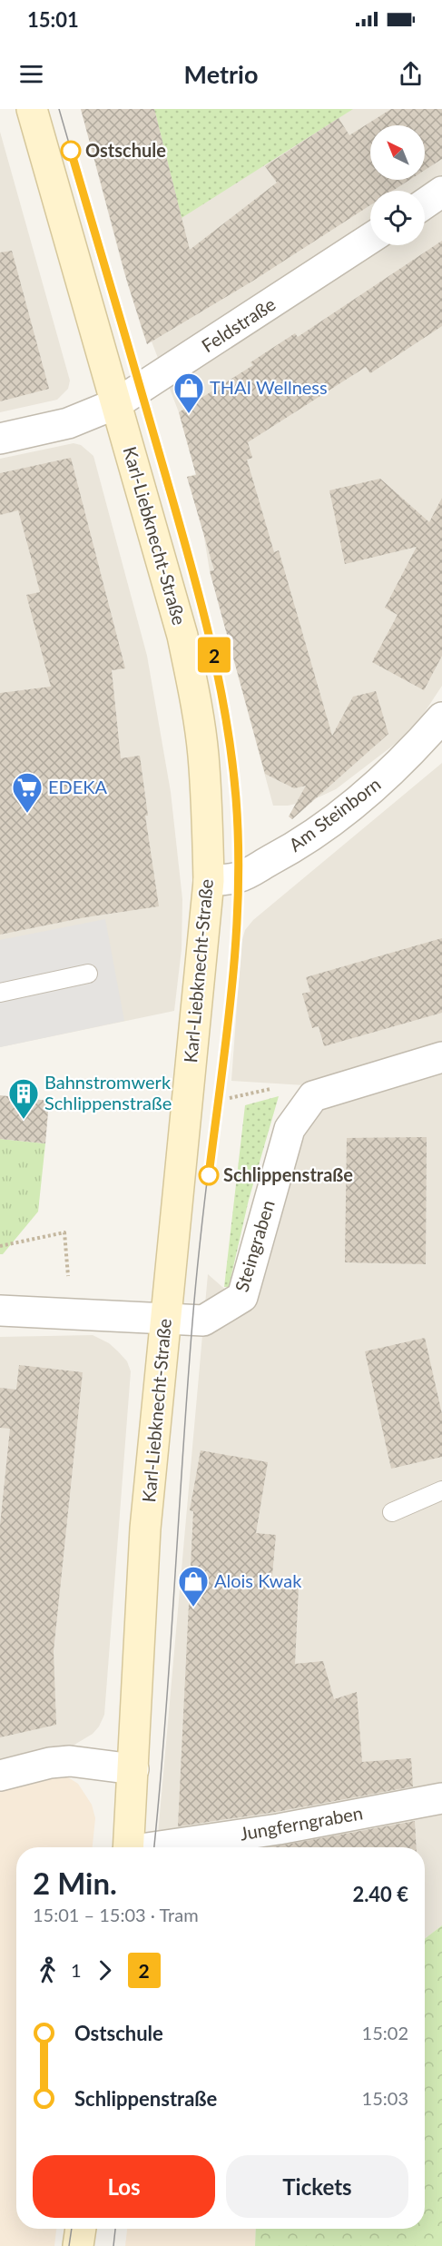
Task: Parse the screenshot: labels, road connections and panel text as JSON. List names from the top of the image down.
{
  "streets": {
    "street": [
      "Feldstraße",
      "Karl-Liebknecht-Straße",
      "Am Steinborn",
      "Steingraben",
      "Jungferngraben"
    ]
  },
  "crossings": [
    ["Feldstraße", "Karl-Liebknecht-Straße"],
    ["Karl-Liebknecht-Straße", "Am Steinborn"],
    ["Karl-Liebknecht-Straße", "Steingraben"]
  ],
  "places": {
    "other": ["Ostschule", "Schlippenstraße"],
    "shop": ["THAI Wellness", "Alois Kwak"],
    "supermarket": ["EDEKA"],
    "building": ["Bahnstromwerk Schlippenstraße"]
  },
  "lines": ["tram line 2"],
  "north": "top left",
  "page": {
    "status": "15:01",
    "header": "Metrio",
    "on_map": "2",
    "heading": ["2 Min.", "15:01 – 15:03 · Tram", "2.40 €"],
    "legs": ["1", "2"],
    "list": [
      {
        "name": "Ostschule",
        "value": "15:02"
      },
      {
        "name": "Schlippenstraße",
        "value": "15:03"
      }
    ],
    "buttons": ["Los", "Tickets"]
  }
}
